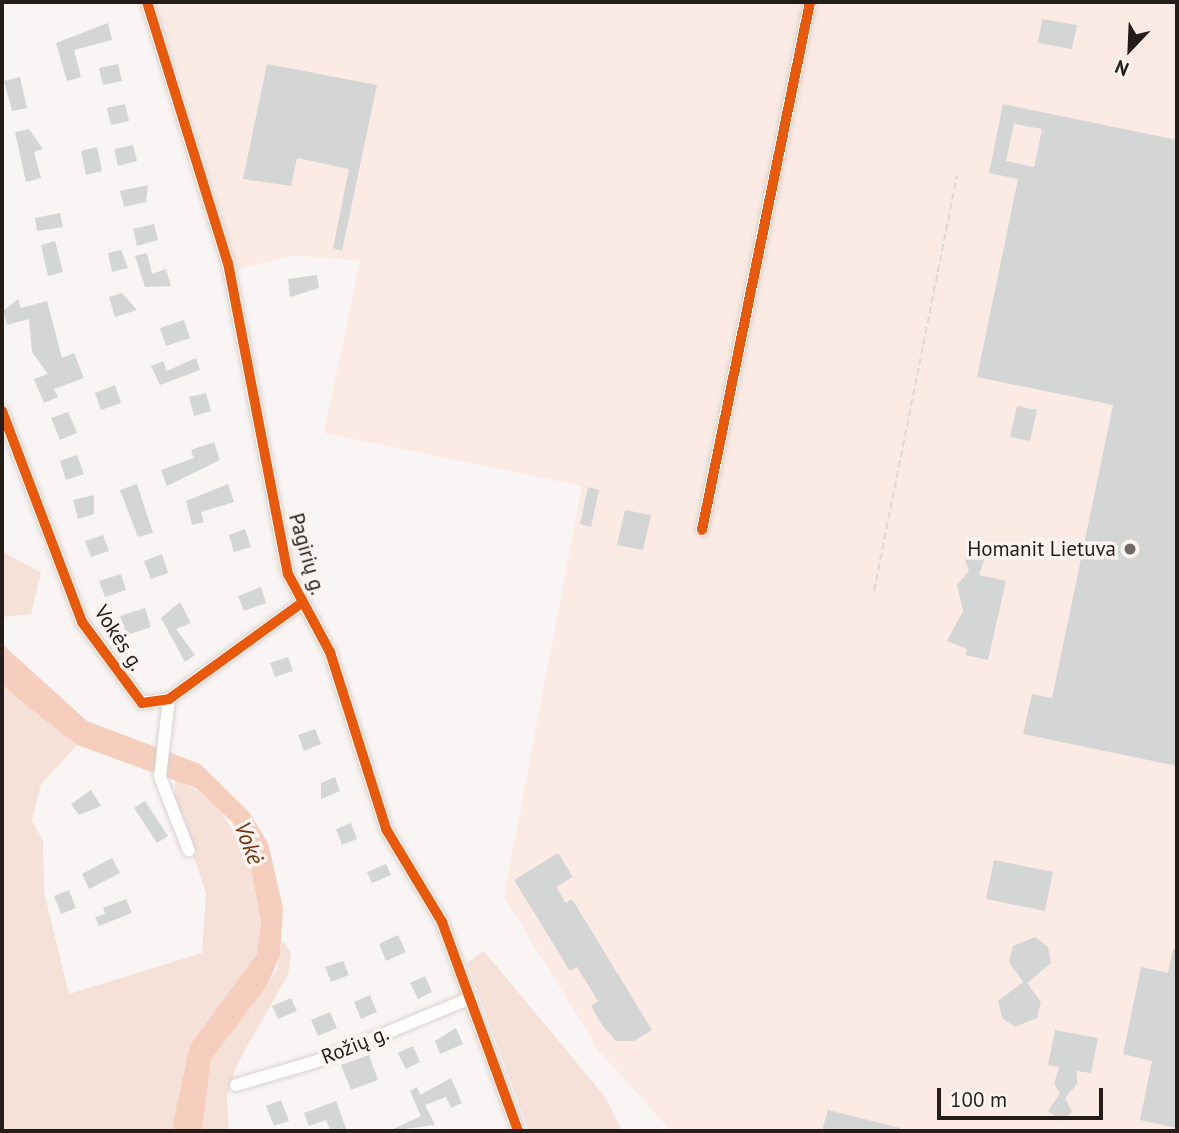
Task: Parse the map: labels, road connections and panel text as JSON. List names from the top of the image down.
{
  "streets": {
    "street": ["Pagirių g.", "Vokės g.", "Rožių g."]
  },
  "crossings": [
    ["Pagirių g.", "Rožių g."]
  ],
  "water": ["Vokė"],
  "places": ["Homanit Lietuva"],
  "scale_bar": "100 m",
  "north": "bottom left"
}
